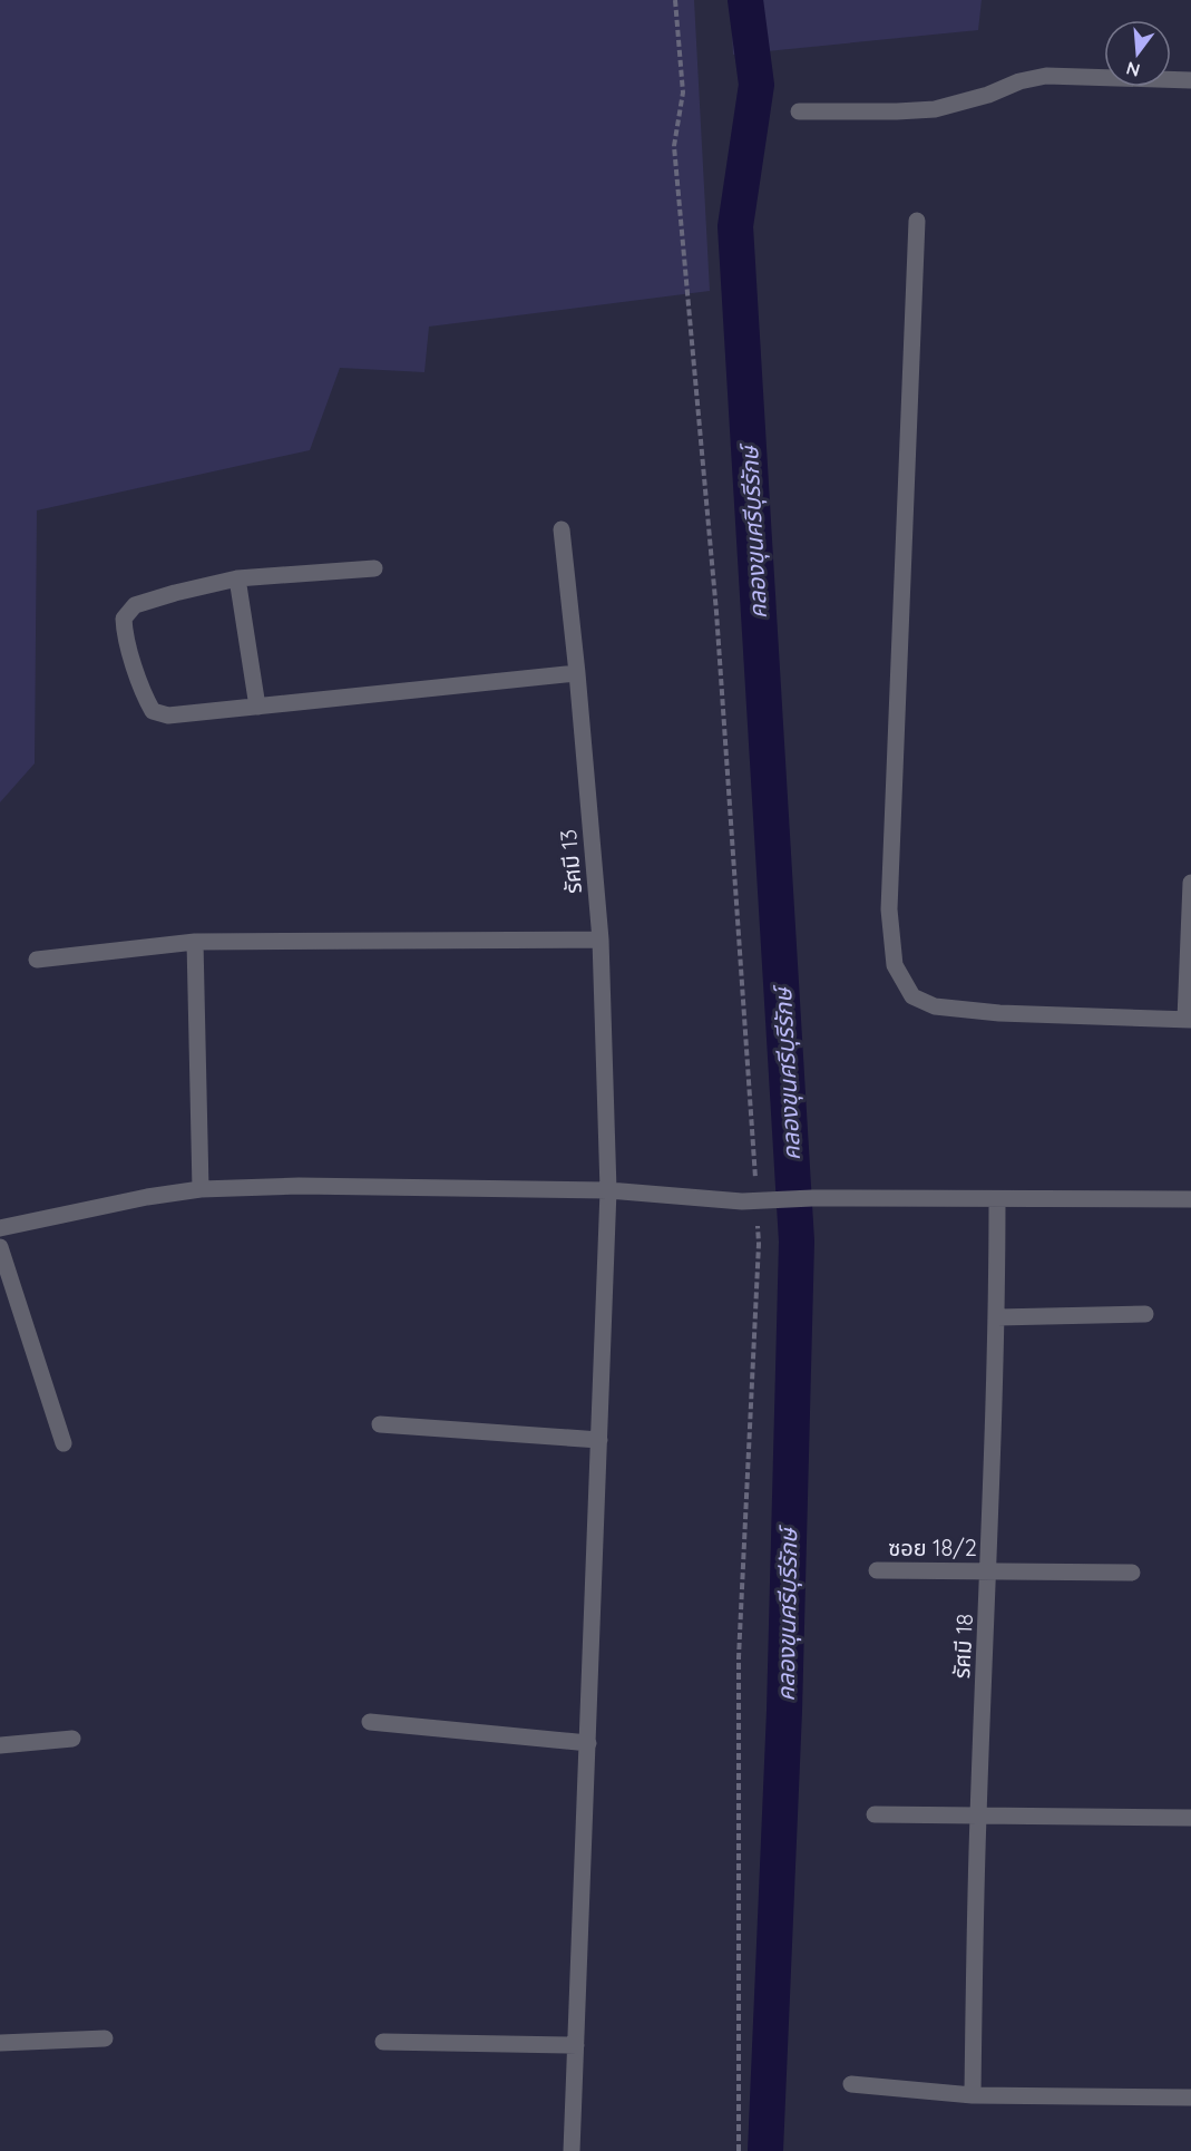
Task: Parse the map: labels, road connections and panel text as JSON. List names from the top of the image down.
{
  "streets": {
    "street": ["รัศมี 13", "ซอย 18/2", "รัศมี 18"]
  },
  "crossings": [
    ["ซอย 18/2", "รัศมี 18"]
  ],
  "water": ["คลองขุนศรีบุรีรักษ์"],
  "north": "bottom"
}
